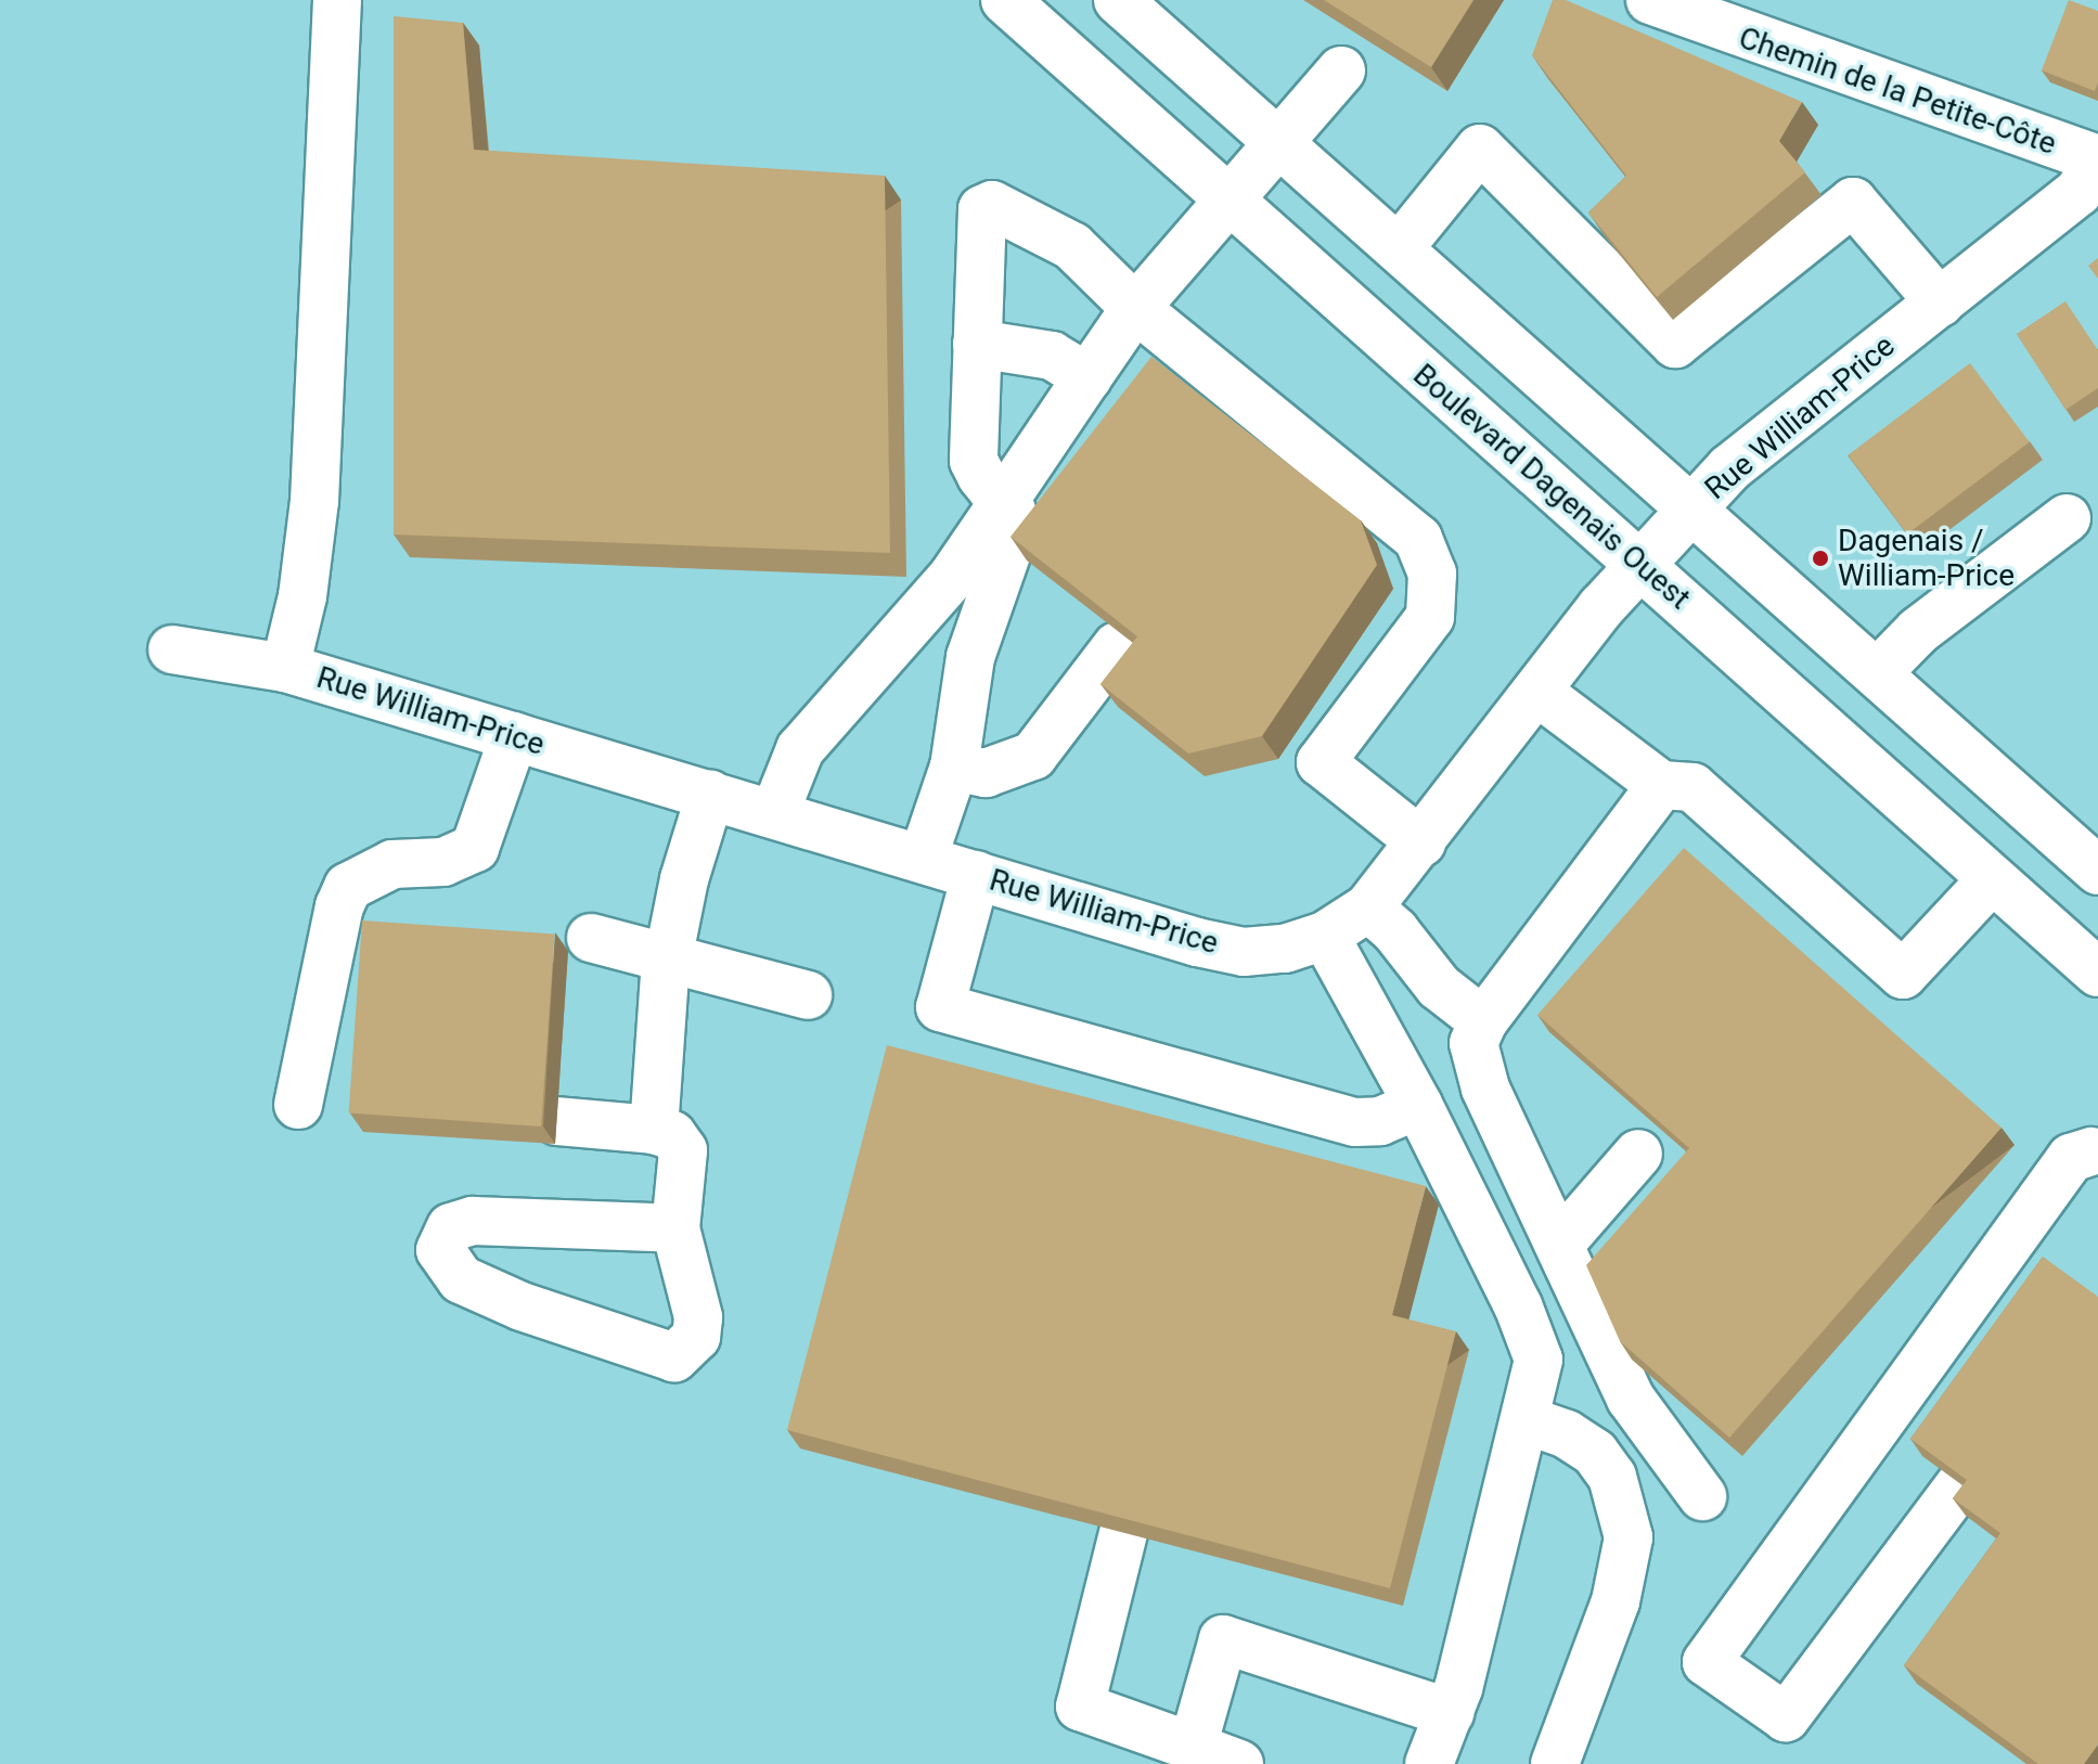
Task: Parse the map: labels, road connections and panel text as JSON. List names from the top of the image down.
{
  "streets": {
    "street": ["Chemin de la Petite-Côte", "Rue William-Price", "Boulevard Dagenais Ouest"]
  },
  "crossings": [
    ["Chemin de la Petite-Côte", "Rue William-Price"],
    ["Rue William-Price", "Boulevard Dagenais Ouest"]
  ],
  "places": ["Dagenais / William-Price"]
}
